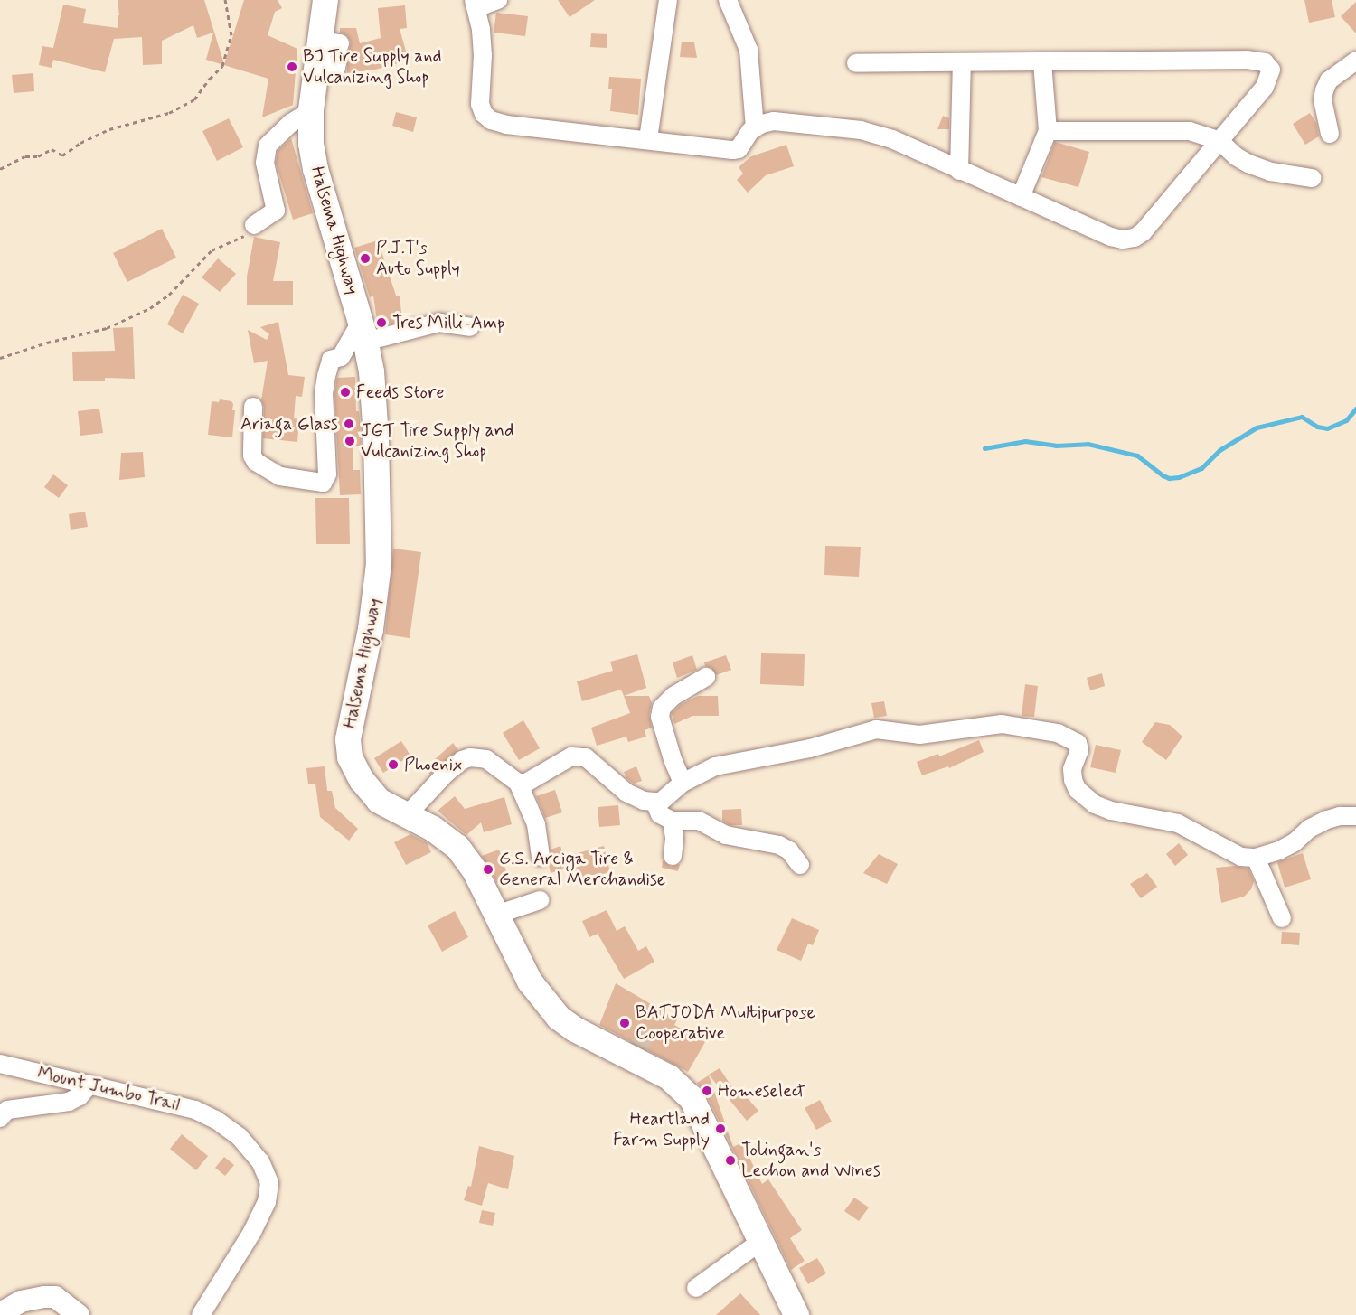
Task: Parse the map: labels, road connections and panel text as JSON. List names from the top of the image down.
{
  "streets": {
    "highway": ["Halsema Highway"],
    "street": ["Mount Jumbo Trail"]
  },
  "places": [
    "BJ Tire Supply and Vulcanizing Shop",
    "P.J.T's Auto Supply",
    "Tres Milli-Amp",
    "Feeds Store",
    "Ariaga Glass",
    "JGT Tire Supply and Vulcanizing Shop",
    "Phoenix",
    "G.S. Arciga Tire & General Merchandise",
    "BATJODA Multipurpose Cooperative",
    "Homeselect",
    "Heartland Farm Supply",
    "Tolingan's Lechon and Wines"
  ]
}
